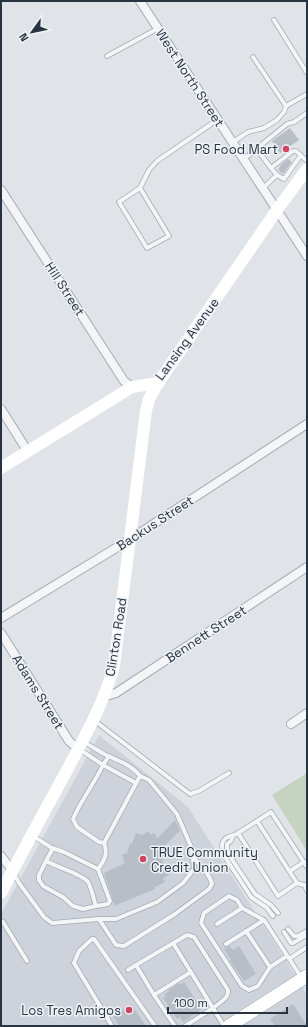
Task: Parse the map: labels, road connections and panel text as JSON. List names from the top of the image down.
{
  "streets": {
    "main road": ["Lansing Avenue", "Clinton Road"],
    "street": [
      "West North Street",
      "Hill Street",
      "Backus Street",
      "Bennett Street",
      "Adams Street"
    ]
  },
  "crossings": [
    ["West North Street", "Lansing Avenue"],
    ["Hill Street", "Lansing Avenue"],
    ["Lansing Avenue", "Clinton Road"],
    ["Backus Street", "Clinton Road"],
    ["Bennett Street", "Clinton Road"],
    ["Clinton Road", "Adams Street"]
  ],
  "places": ["PS Food Mart", "TRUE Community Credit Union", "Los Tres Amigos"],
  "scale_bar": "100 m",
  "north": "bottom left"
}
